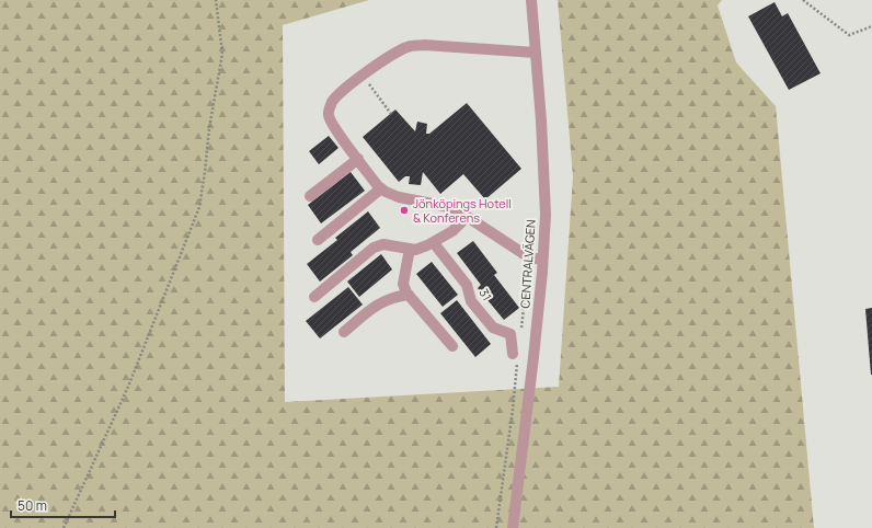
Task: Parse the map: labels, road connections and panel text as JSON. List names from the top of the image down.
{
  "streets": {
    "street": ["CENTRALVÄGEN", "31"]
  },
  "places": ["Jönköpings Hotell & Konferens"],
  "scale_bar": "50 m"
}
